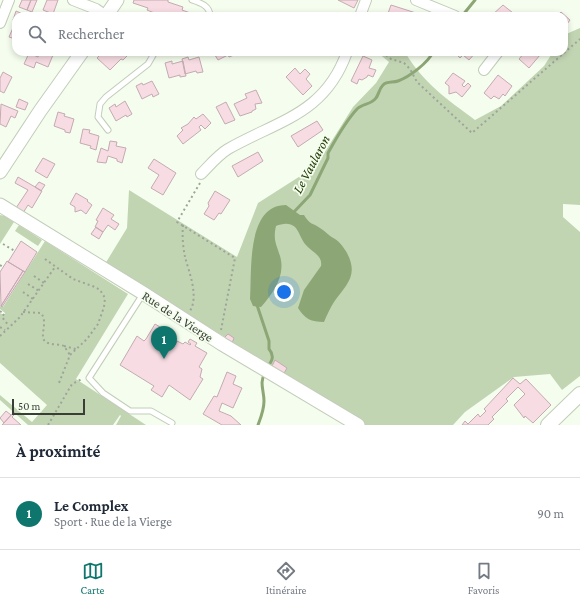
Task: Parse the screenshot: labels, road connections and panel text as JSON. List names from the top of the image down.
{
  "streets": {
    "street": ["Rue de la Vierge"]
  },
  "water": ["Le Vaularon"],
  "scale_bar": "50 m",
  "page": {
    "search": "Rechercher",
    "pins": "1",
    "scale": "50 m",
    "heading": "À proximité",
    "list": [
      {
        "mark": "1",
        "name": "Le Complex",
        "note": "Sport · Rue de la Vierge",
        "value": "90 m"
      }
    ],
    "nav": ["Carte", "Itinéraire", "Favoris"]
  }
}
